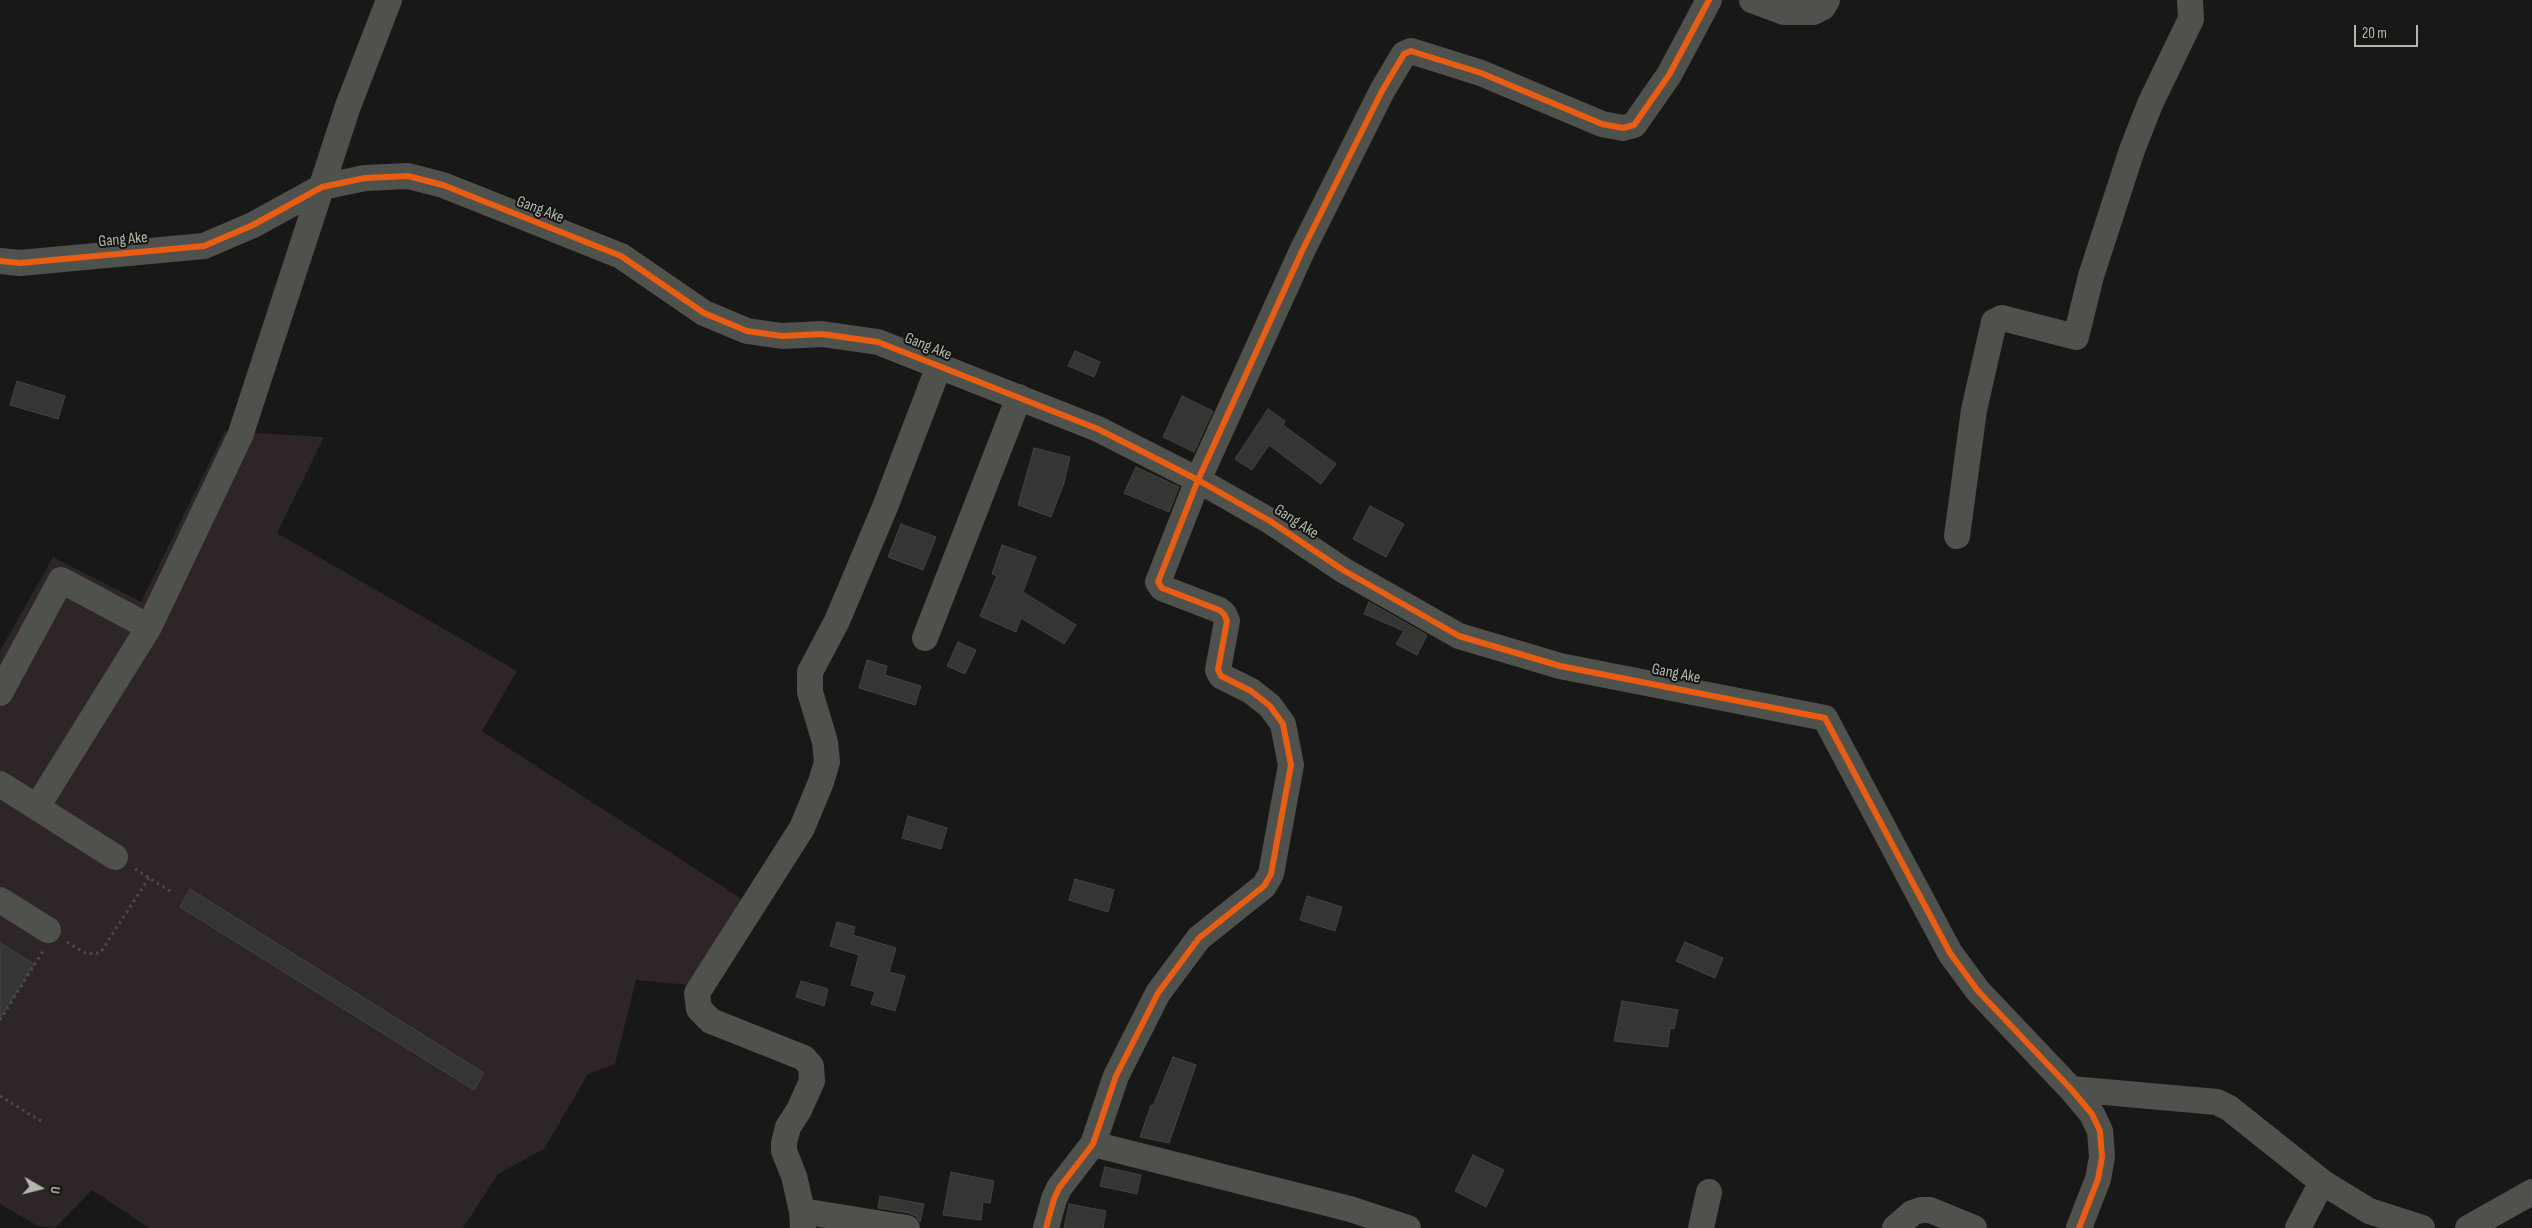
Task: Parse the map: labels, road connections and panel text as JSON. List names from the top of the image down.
{
  "streets": {
    "street": ["Gang Ake"]
  },
  "scale_bar": "20 m",
  "north": "right"
}
